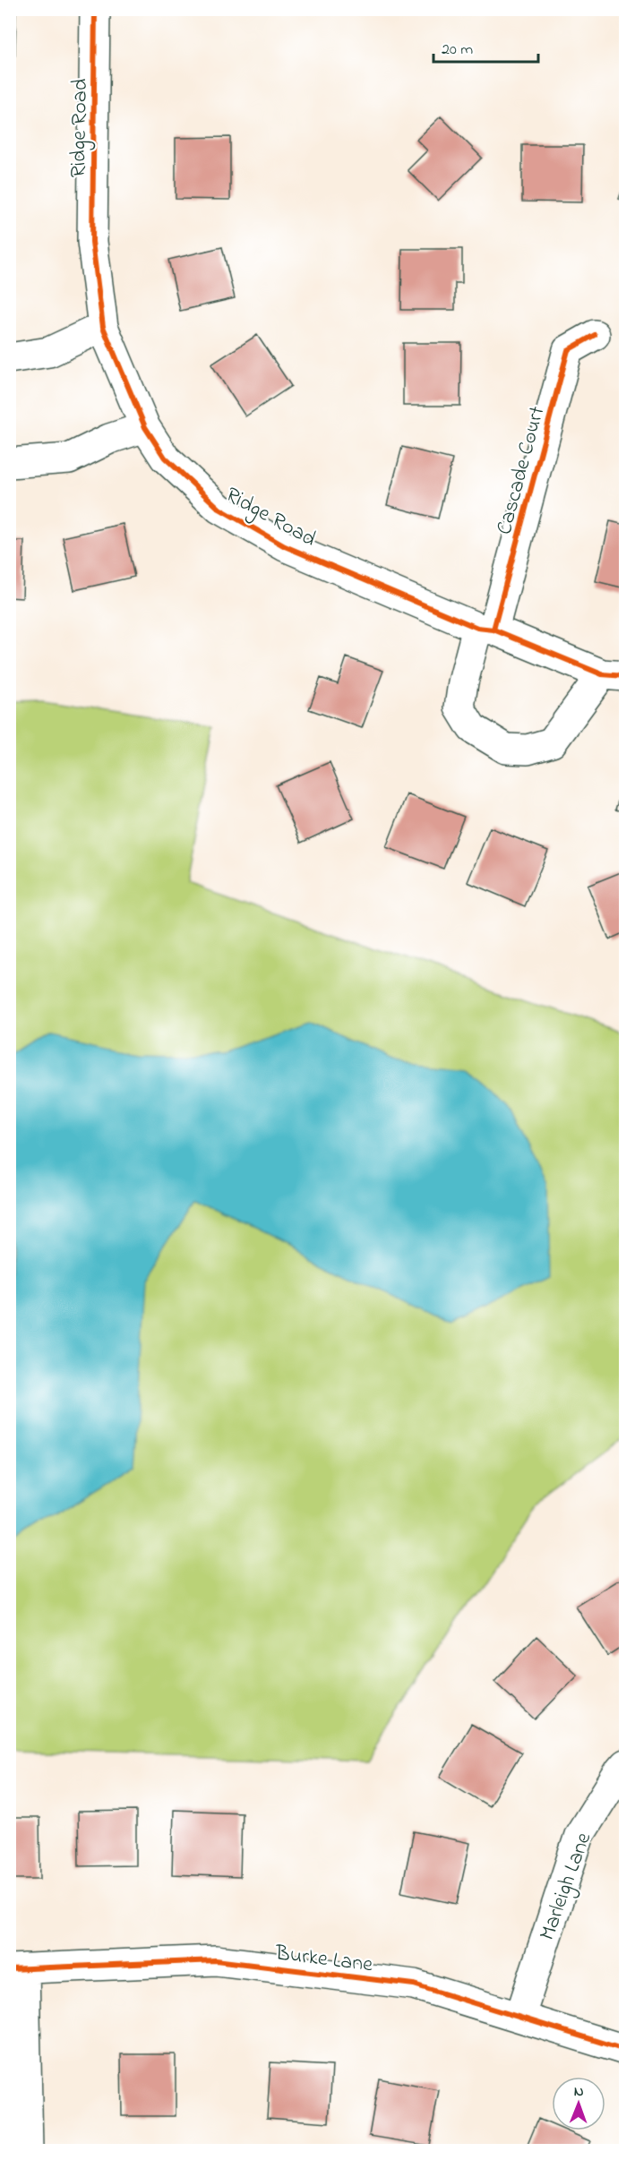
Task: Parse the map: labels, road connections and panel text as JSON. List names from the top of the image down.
{
  "streets": {
    "street": [
      "Ridge Road",
      "Cascade Court",
      "Marleigh Lane",
      "Burke Lane"
    ]
  },
  "crossings": [
    ["Ridge Road", "Cascade Court"],
    ["Marleigh Lane", "Burke Lane"]
  ],
  "scale_bar": "20 m",
  "north": "top"
}
